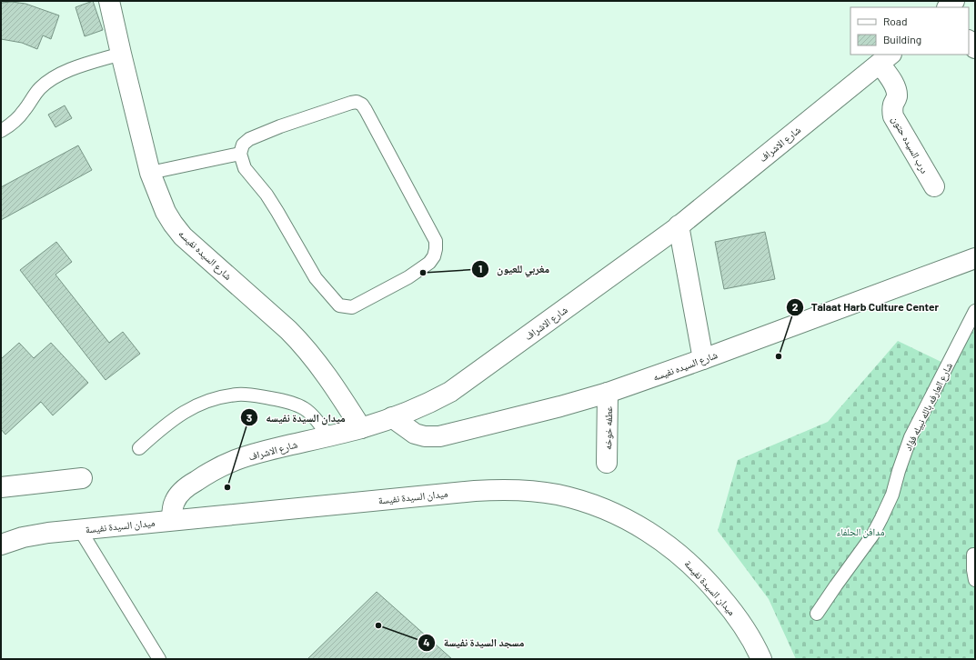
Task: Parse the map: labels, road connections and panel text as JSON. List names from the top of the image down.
{
  "streets": {
    "street": [
      "شارع الاشراف",
      "درب السيده حتون",
      "شارع السيده نفيسه",
      "عطفه خوخه",
      "ميدان السيدة نفيسة"
    ],
    "lane": ["شارع العارفه بالله نبيله فؤاد"]
  },
  "crossings": [
    ["شارع الاشراف", "درب السيده حتون"],
    ["شارع الاشراف", "شارع السيده نفيسه"],
    ["شارع الاشراف", "ميدان السيدة نفيسة"],
    ["شارع السيده نفيسه", "عطفه خوخه"]
  ],
  "parks": ["مدافن الحلفاء"],
  "places": [
    "مغربي للعيون",
    "Talaat Harb Culture Center",
    "ميدان السيدة نفيسه",
    "مسجد السيدة نفيسة"
  ],
  "legend": ["Road", "Building"]
}
